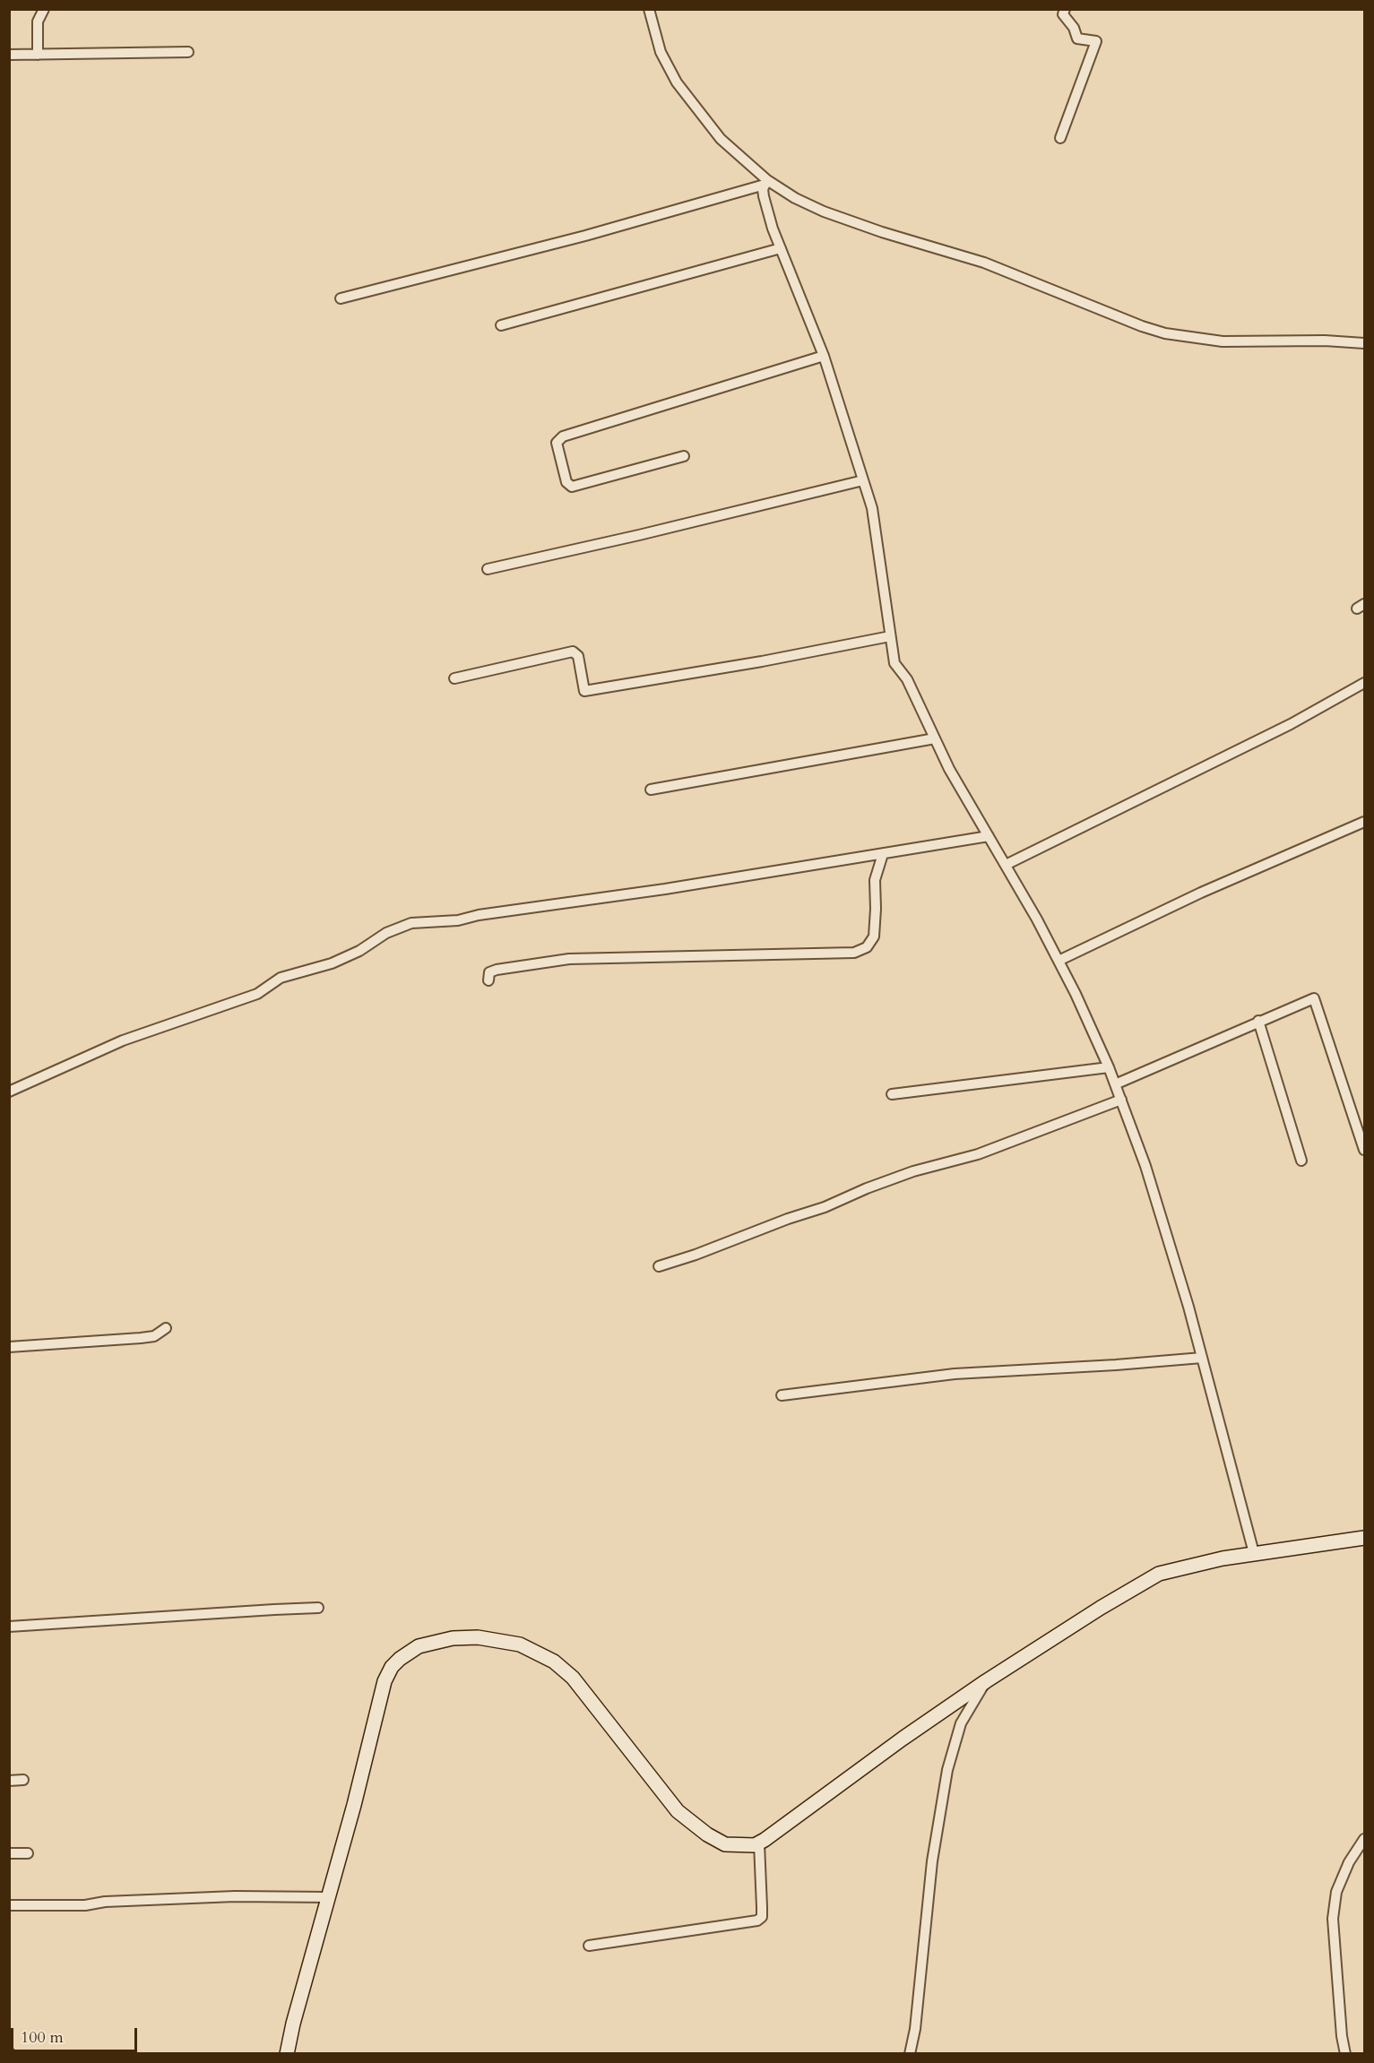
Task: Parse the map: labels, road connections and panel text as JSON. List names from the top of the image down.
{
  "scale_bar": "100 m"
}
